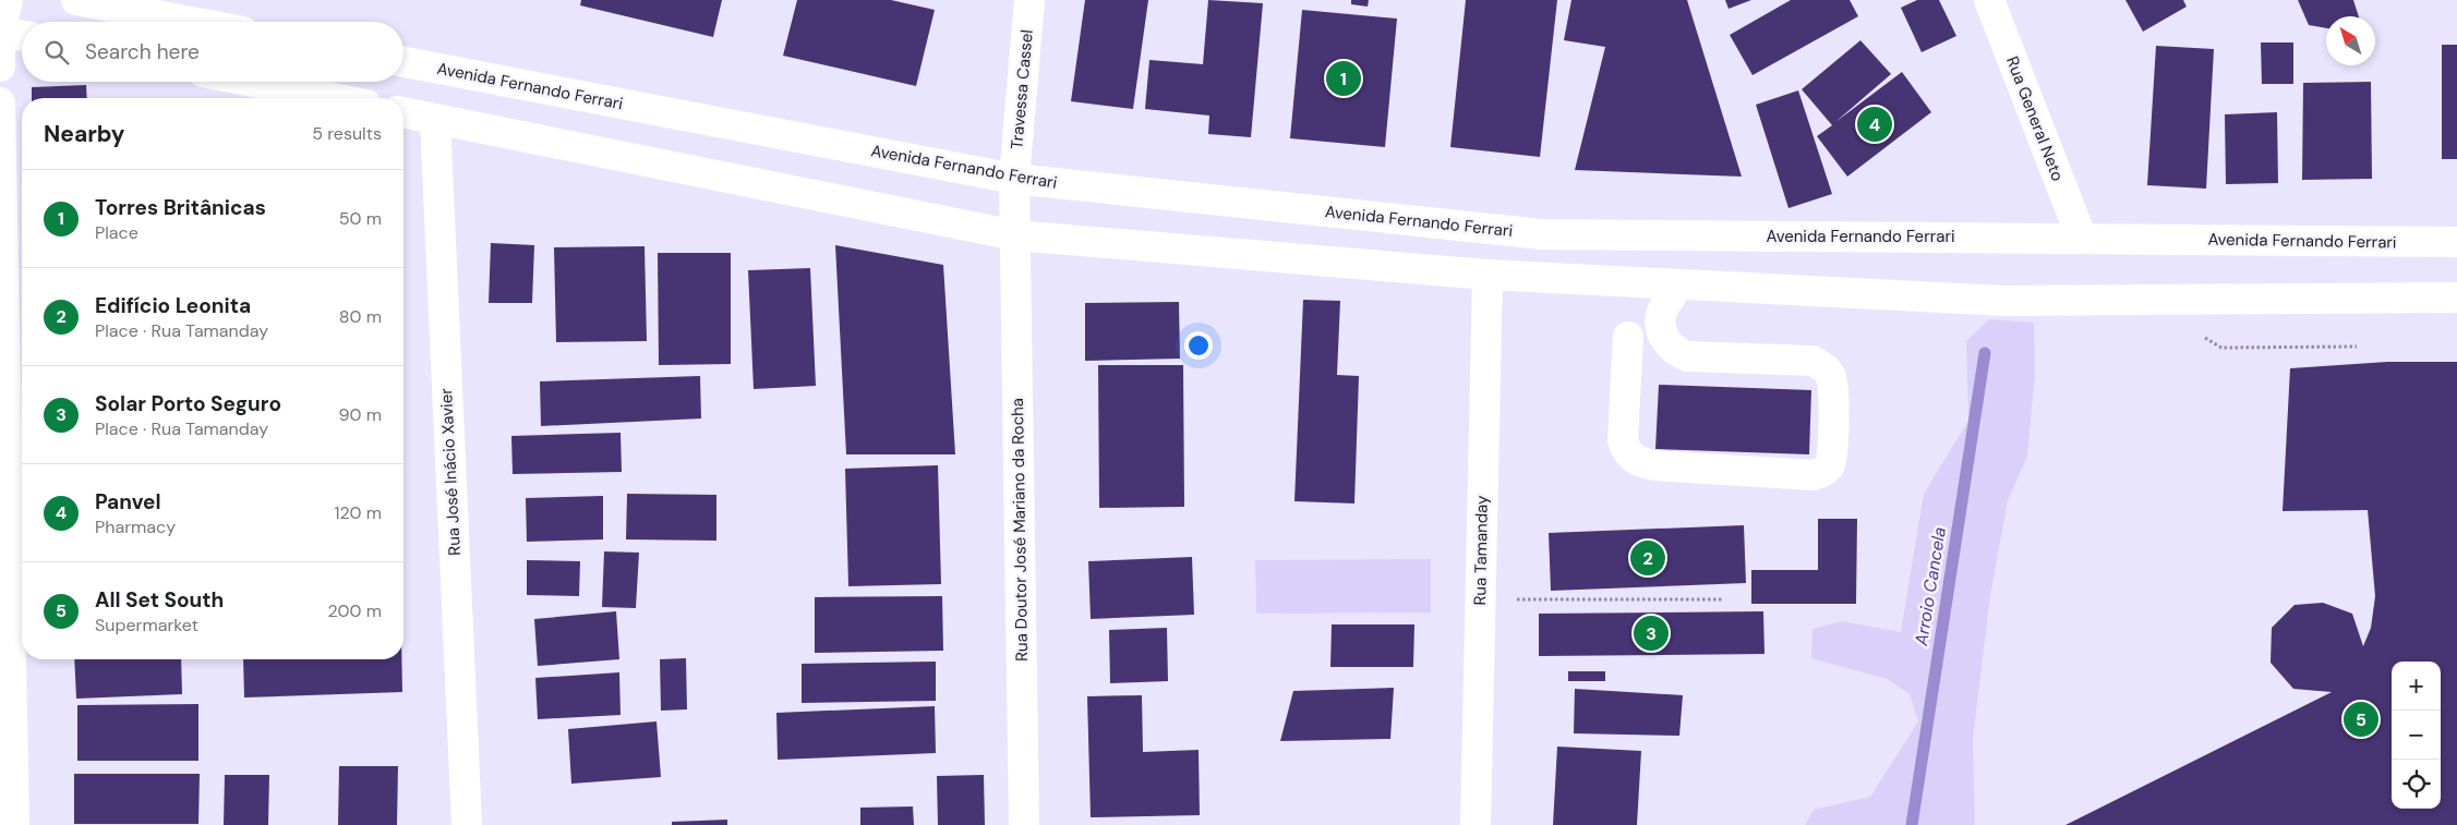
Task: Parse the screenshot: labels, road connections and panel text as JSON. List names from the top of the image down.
{
  "streets": {
    "main road": [
      "Avenida Fernando Ferrari",
      "Travessa Cassel",
      "Rua General Neto",
      "Rua José Inácio Xavier",
      "Rua Doutor José Mariano da Rocha",
      "Rua Tamanday"
    ]
  },
  "crossings": [
    ["Avenida Fernando Ferrari", "Travessa Cassel"],
    ["Avenida Fernando Ferrari", "Rua General Neto"],
    ["Travessa Cassel", "Rua Doutor José Mariano da Rocha"]
  ],
  "water": ["Arroio Cancela"],
  "north": "top left",
  "page": {
    "search": "Search here",
    "pins": [
      "1",
      "4",
      "2",
      "3",
      "5"
    ],
    "heading": ["Nearby", "5 results"],
    "list": [
      {
        "mark": "1",
        "name": "Torres Britânicas",
        "note": "Place",
        "value": "50 m"
      },
      {
        "mark": "2",
        "name": "Edifício Leonita",
        "note": "Place · Rua Tamanday",
        "value": "80 m"
      },
      {
        "mark": "3",
        "name": "Solar Porto Seguro",
        "note": "Place · Rua Tamanday",
        "value": "90 m"
      },
      {
        "mark": "4",
        "name": "Panvel",
        "note": "Pharmacy",
        "value": "120 m"
      },
      {
        "mark": "5",
        "name": "All Set South",
        "note": "Supermarket",
        "value": "200 m"
      }
    ],
    "map_buttons": ["+", "−"]
  }
}
